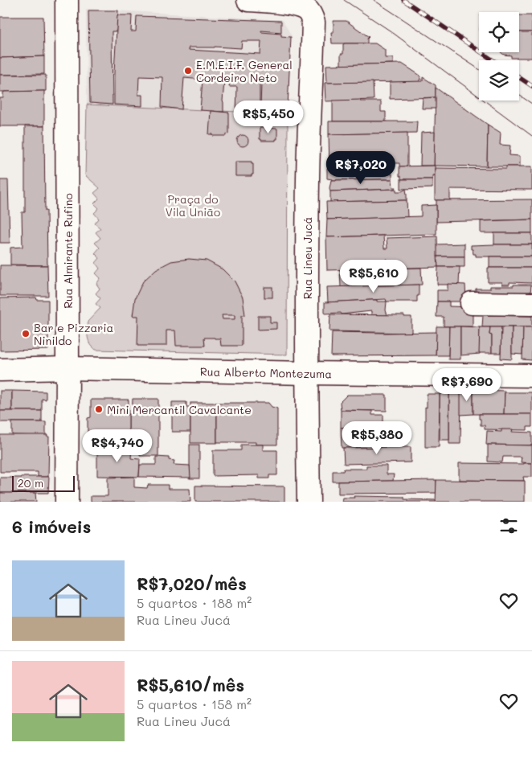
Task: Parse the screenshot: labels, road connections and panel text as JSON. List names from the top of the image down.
{
  "streets": {
    "street": ["Rua Almirante Rufino", "Rua Lineu Jucá", "Rua Alberto Montezuma"]
  },
  "crossings": [
    ["Rua Almirante Rufino", "Rua Alberto Montezuma"],
    ["Rua Lineu Jucá", "Rua Alberto Montezuma"]
  ],
  "parks": ["Praça do Vila União"],
  "places": ["E.M.E.I.F. General Cordeiro Neto", "Bar e Pizzaria Ninildo", "Mini Mercantil Cavalcante"],
  "scale_bar": "20 m",
  "page": {
    "price": [
      "R$5,450",
      "R$7,020",
      "R$5,610",
      "R$7,690",
      "R$5,380",
      "R$4,740"
    ],
    "scale": "20 m",
    "heading": "6 imóveis",
    "list": [
      {
        "name": "R$7,020/mês",
        "note": "5 quartos · 188 m² · Rua Lineu Jucá"
      },
      {
        "name": "R$5,610/mês",
        "note": "5 quartos · 158 m² · Rua Lineu Jucá"
      }
    ]
  }
}
